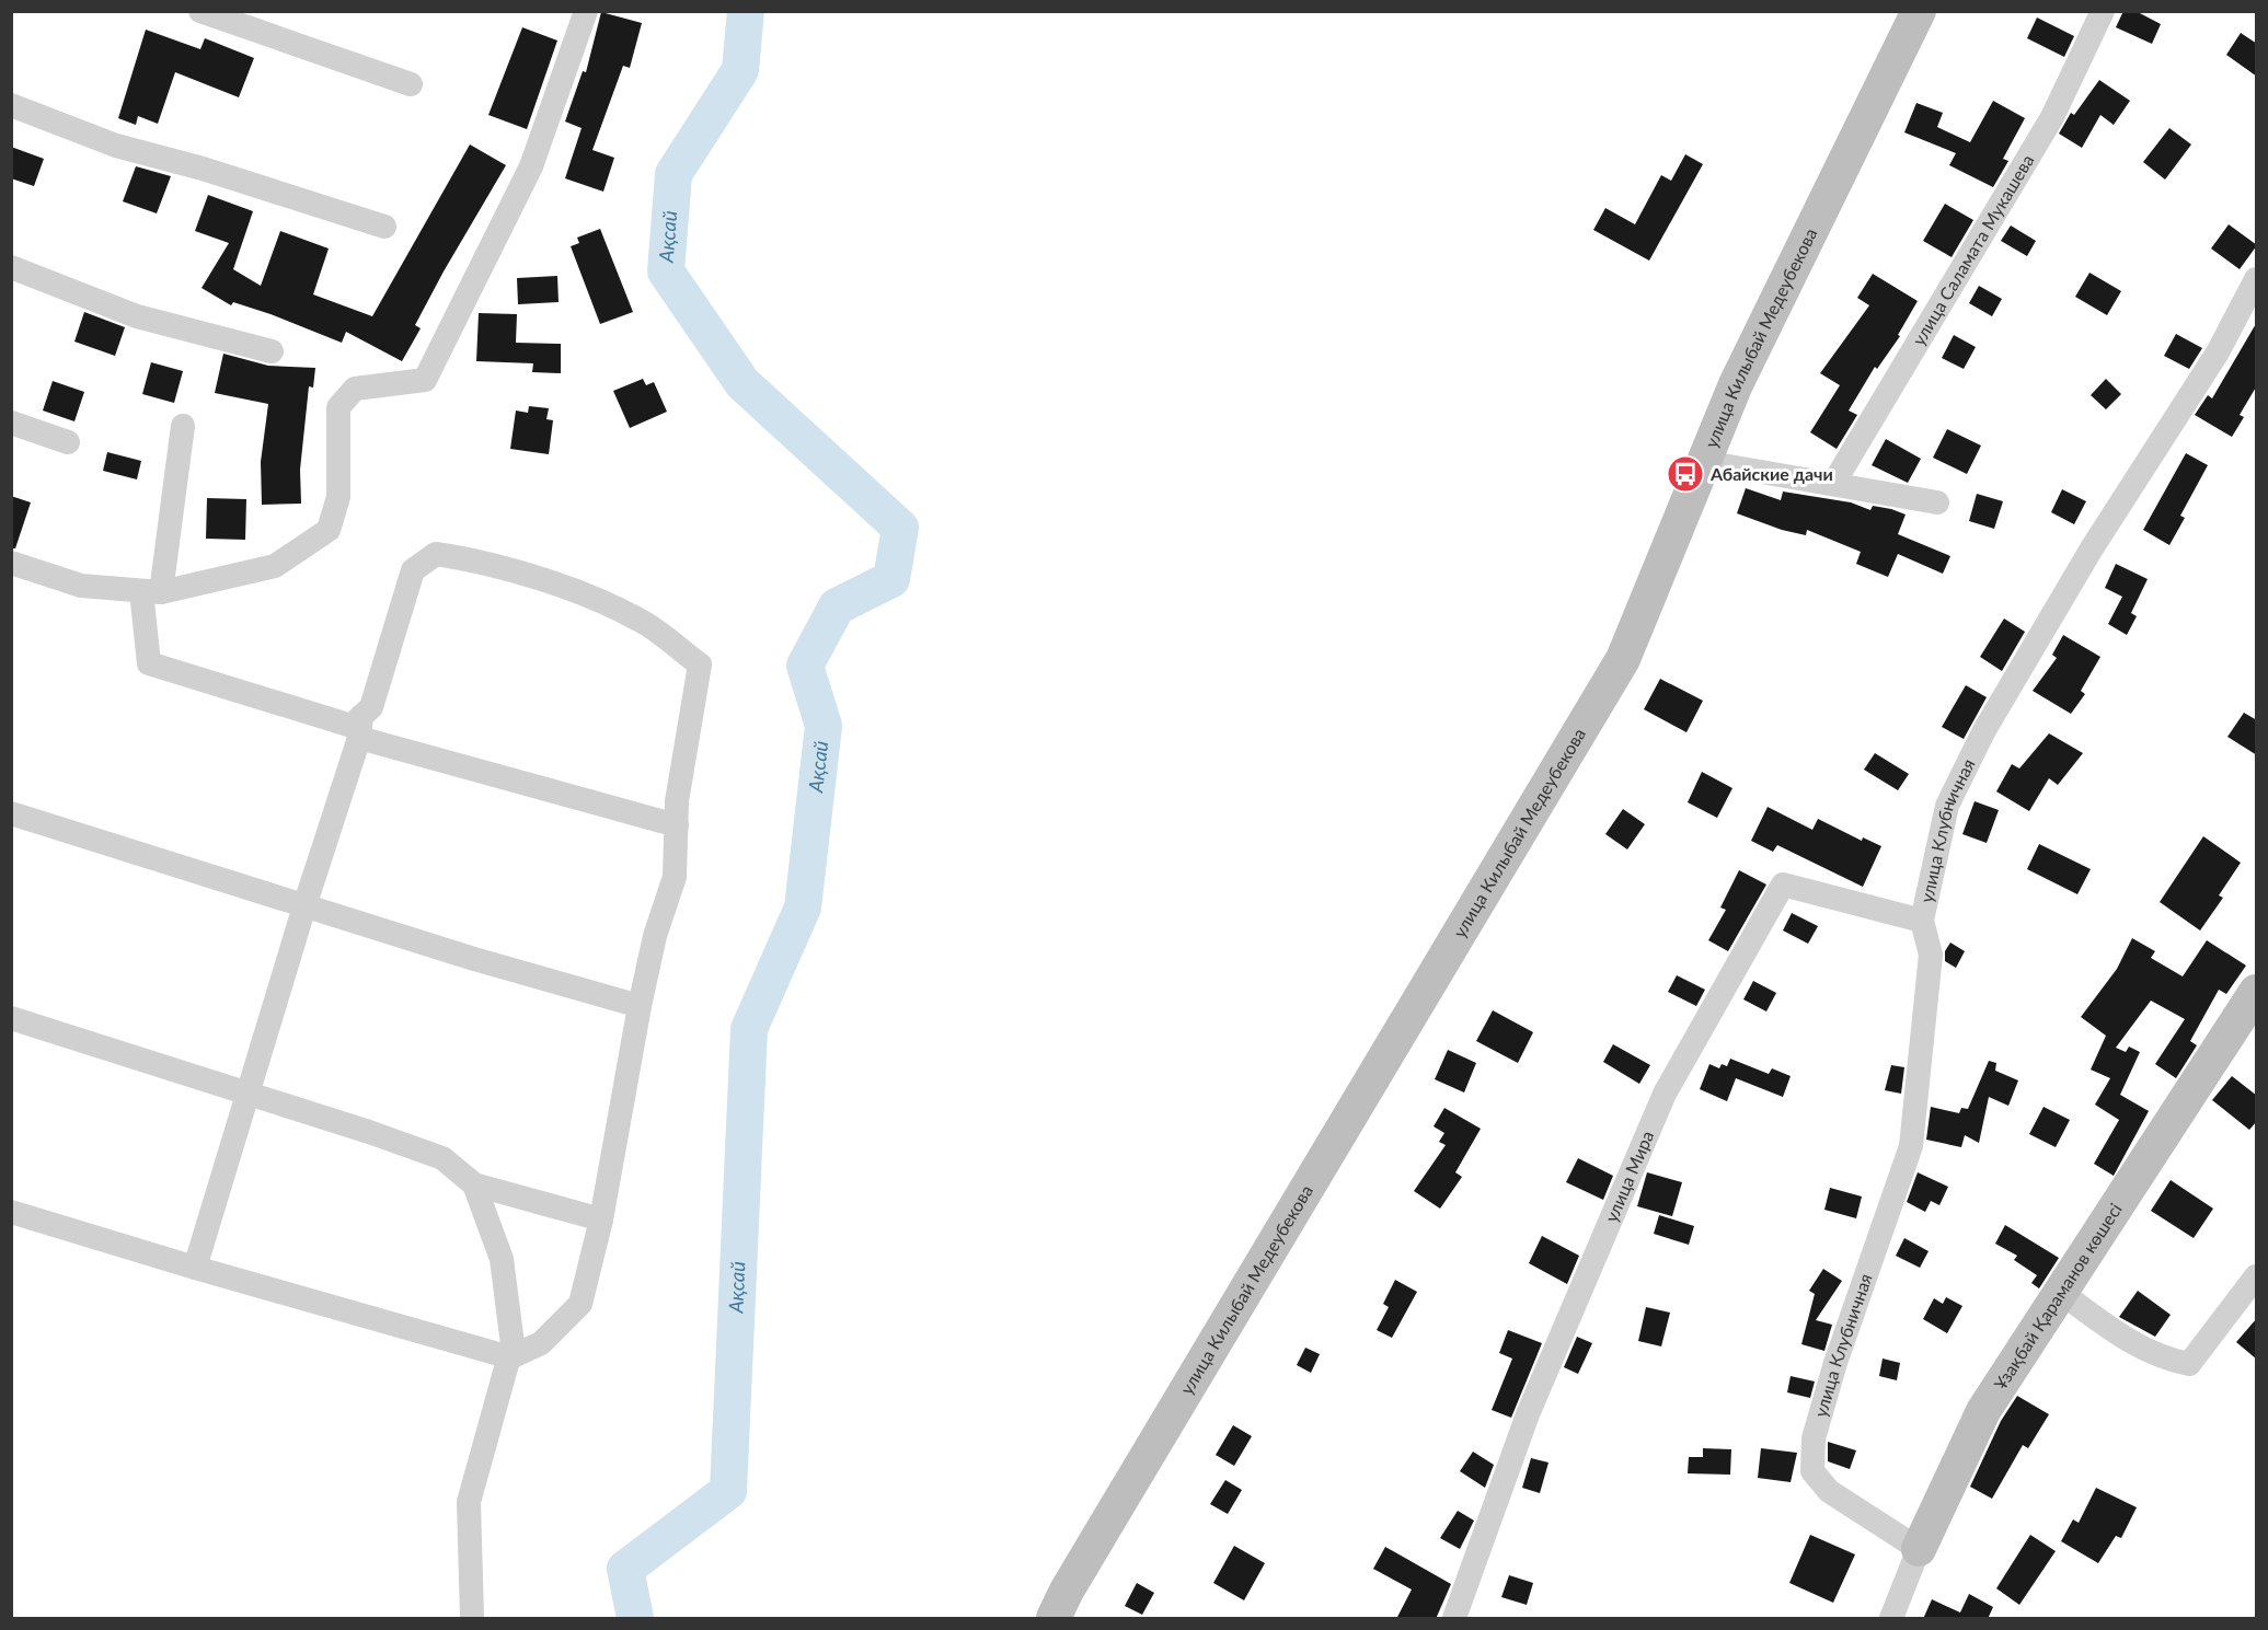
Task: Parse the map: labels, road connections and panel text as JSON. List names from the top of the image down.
{
  "streets": {
    "main road": ["улица Килыбай Медеубекова", "Ұзақбай Қараманов көшесі"],
    "street": ["улица Саламата Мукашева", "улица Клубничная", "улица Мира"]
  },
  "crossings": [
    ["улица Клубничная", "улица Мира"],
    ["улица Клубничная", "Ұзақбай Қараманов көшесі"]
  ],
  "water": ["Ақсай"],
  "places": {
    "bus stop": ["Абайские дачи"]
  }
}
